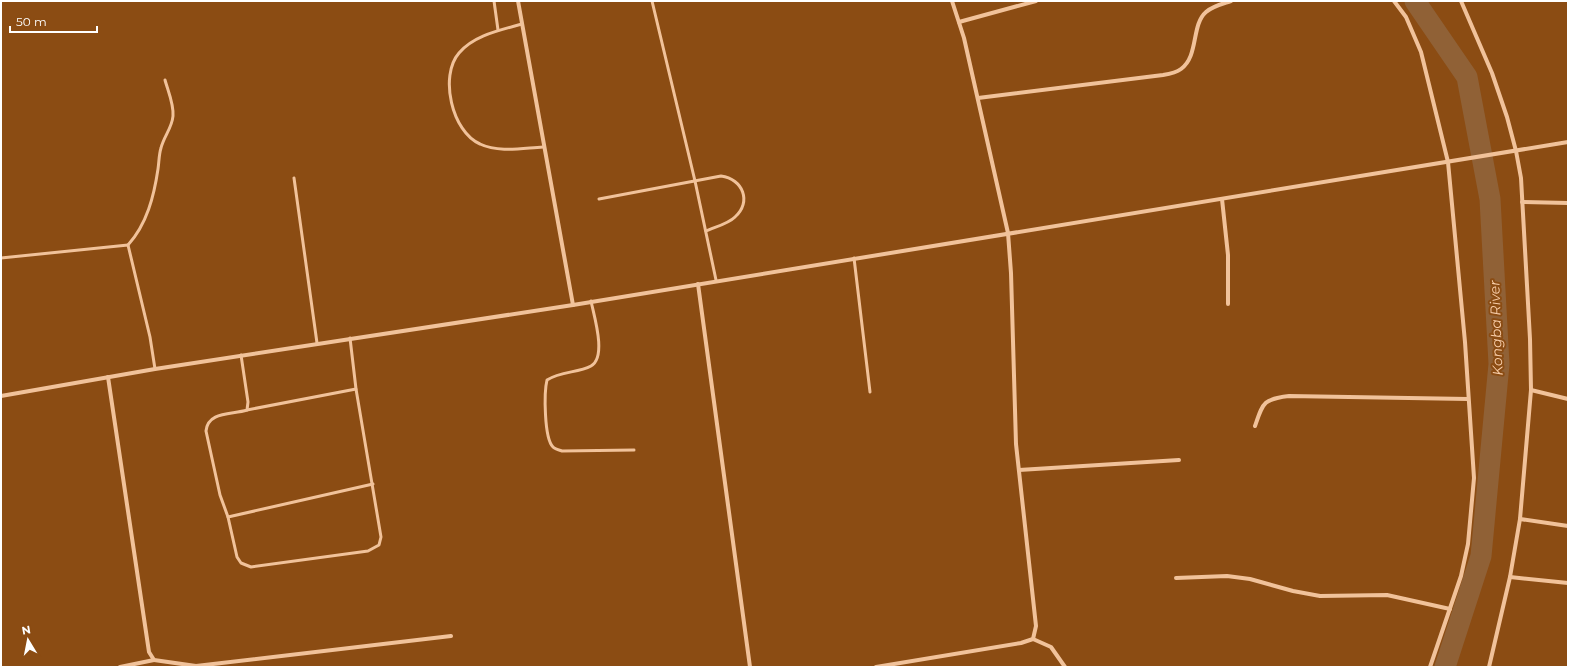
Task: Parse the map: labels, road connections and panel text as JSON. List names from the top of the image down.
{
  "water": ["Kongba River"],
  "scale_bar": "50 m",
  "north": "top"
}
